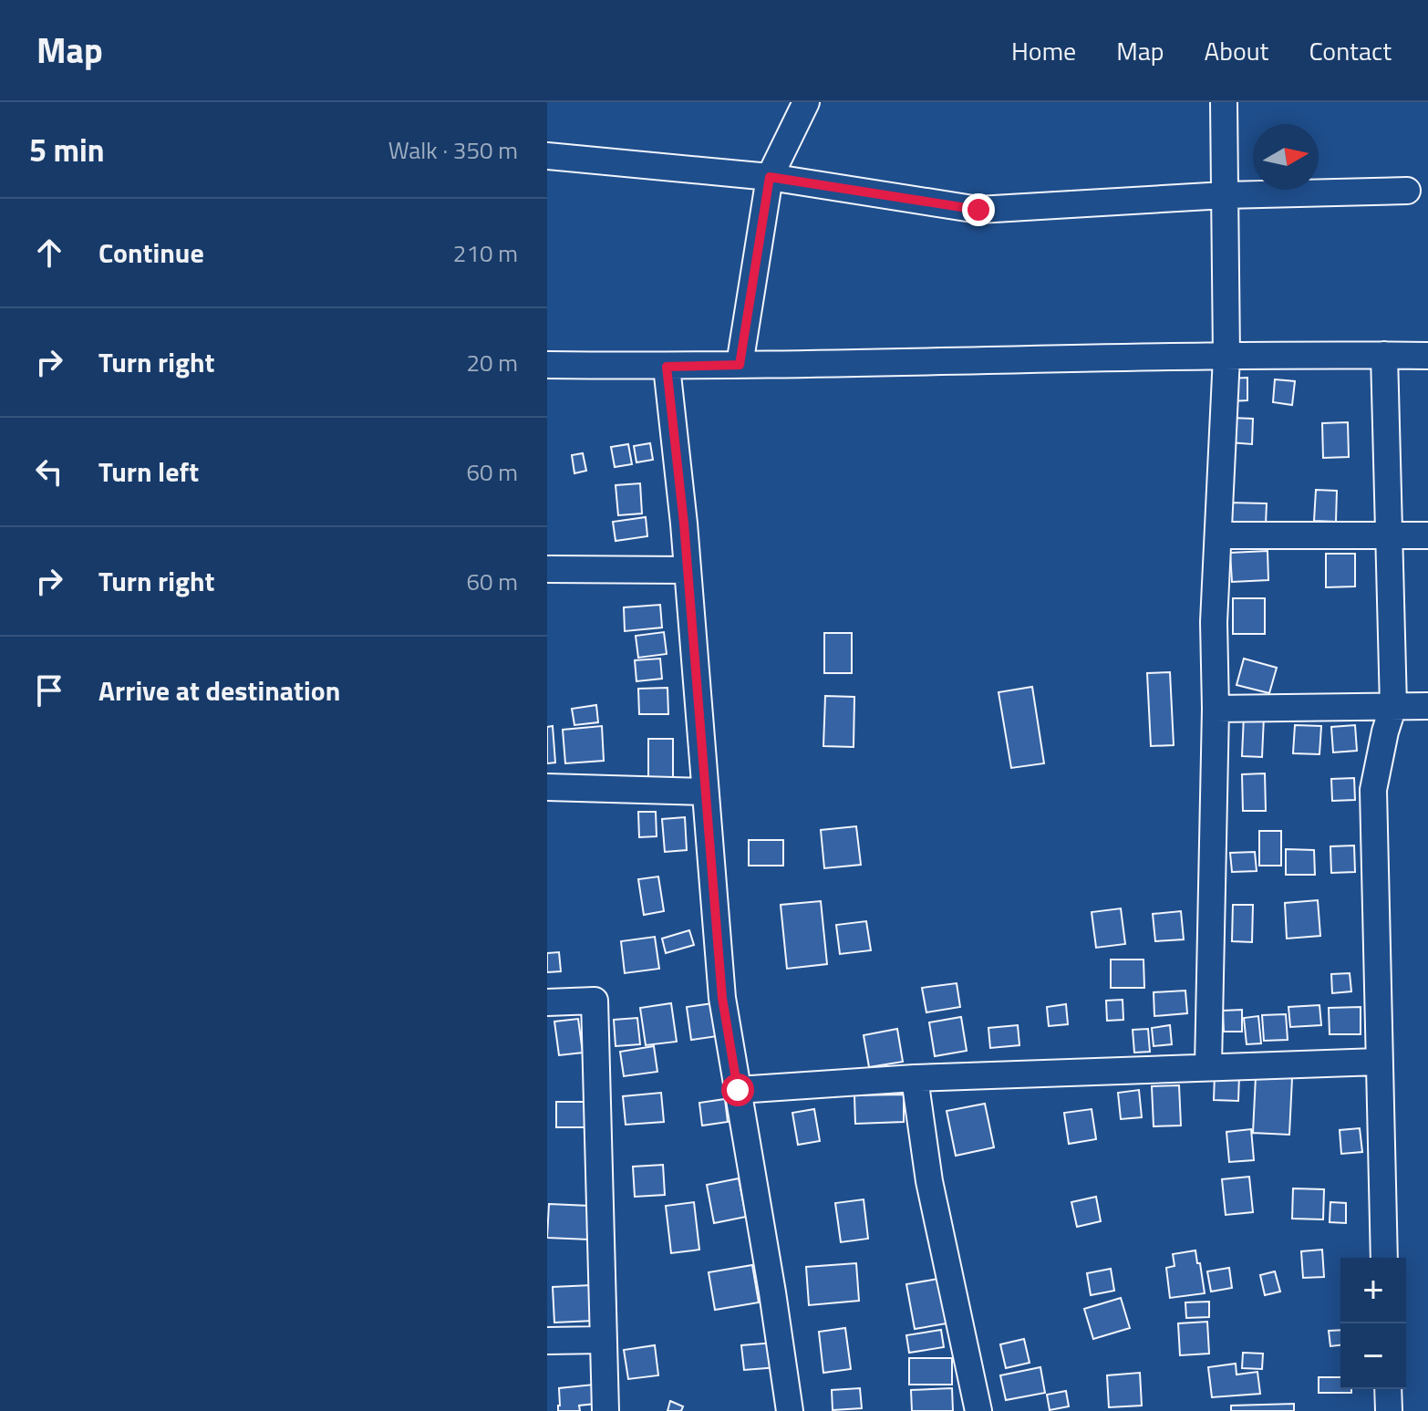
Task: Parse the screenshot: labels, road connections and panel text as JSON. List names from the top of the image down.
{
  "north": "right",
  "page": {
    "header": "Map",
    "nav": [
      "Home",
      "Map",
      "About",
      "Contact"
    ],
    "heading": ["5 min", "Walk · 350 m"],
    "list": [
      ["Continue", "210 m"],
      ["Turn right", "20 m"],
      ["Turn left", "60 m"],
      ["Turn right", "60 m"],
      "Arrive at destination"
    ],
    "map_buttons": ["+", "−"]
  }
}
